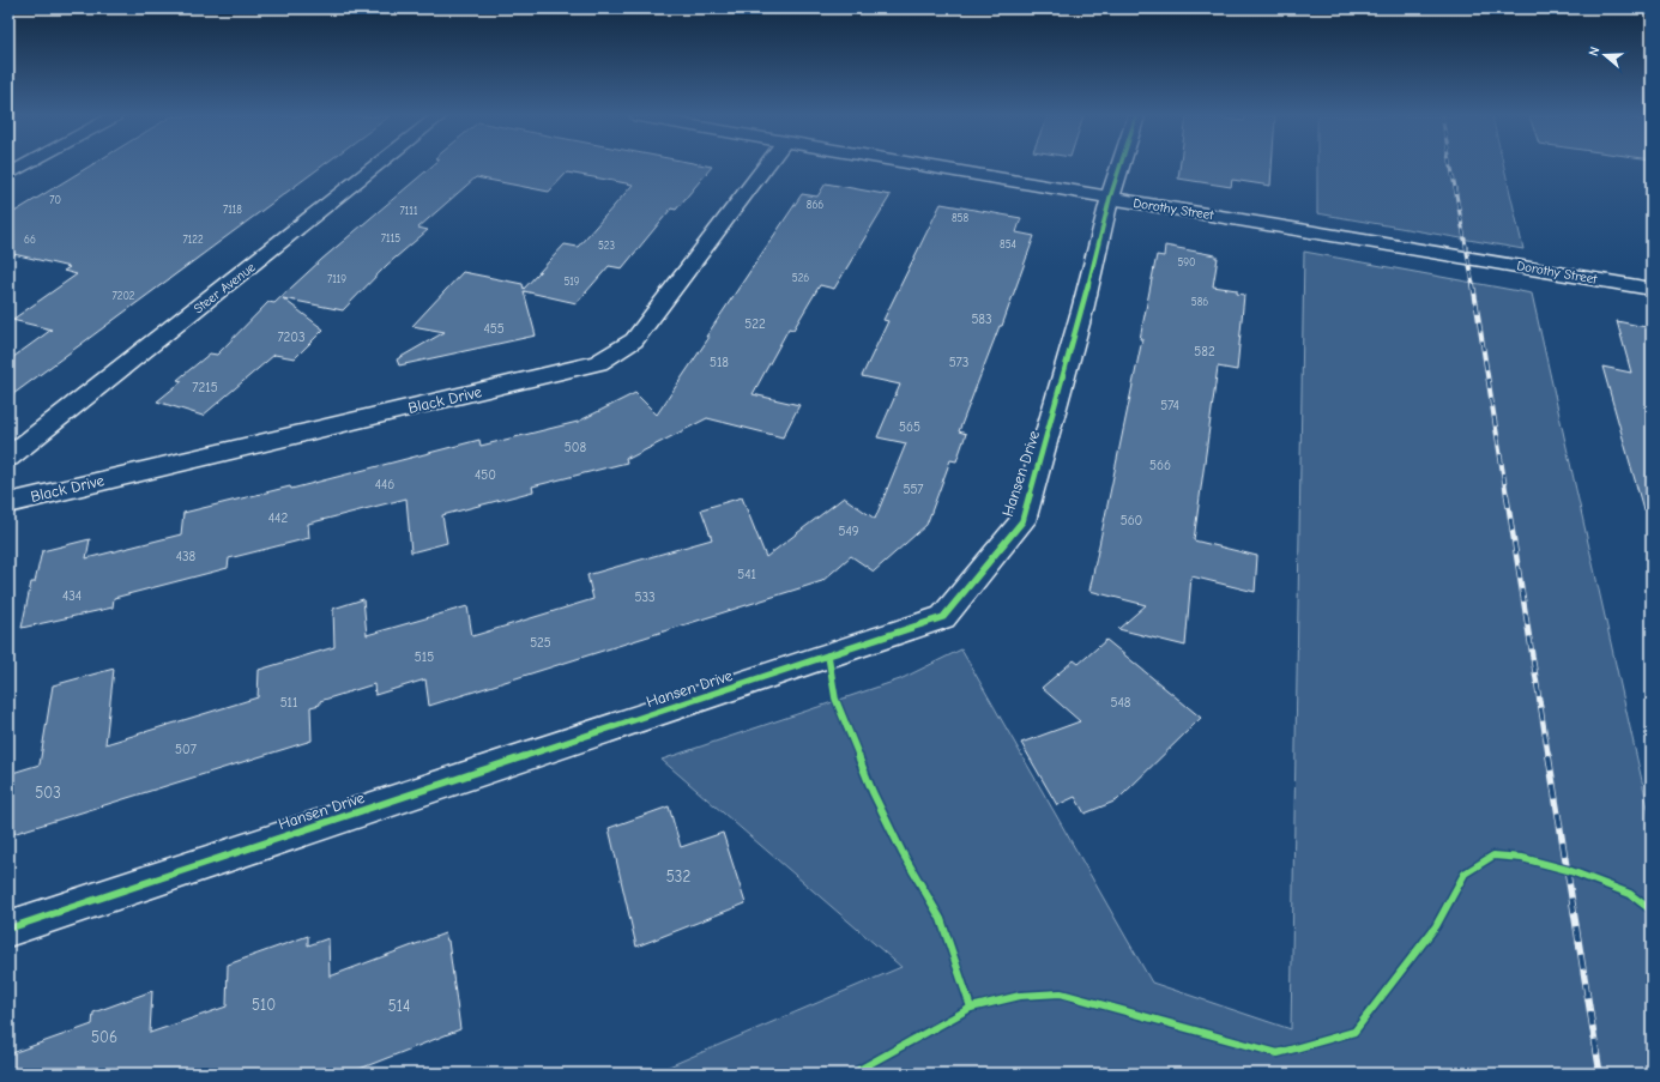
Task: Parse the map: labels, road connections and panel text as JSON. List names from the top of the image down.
{
  "streets": {
    "street": [
      "Dorothy Street",
      "Steer Avenue",
      "Black Drive",
      "Hansen Drive"
    ]
  },
  "crossings": [
    ["Dorothy Street", "Hansen Drive"]
  ],
  "house_numbers": [
    "70",
    "866",
    "7118",
    "7111",
    "858",
    "7115",
    "66",
    "7122",
    "854",
    "523",
    "590",
    "526",
    "7119",
    "519",
    "7202",
    "586",
    "583",
    "522",
    "455",
    "7203",
    "582",
    "518",
    "573",
    "7215",
    "574",
    "565",
    "508",
    "566",
    "450",
    "446",
    "557",
    "442",
    "560",
    "549",
    "438",
    "541",
    "434",
    "533",
    "525",
    "515",
    "511",
    "548",
    "507",
    "503",
    "532",
    "510",
    "514",
    "506"
  ],
  "north": "left"
}
